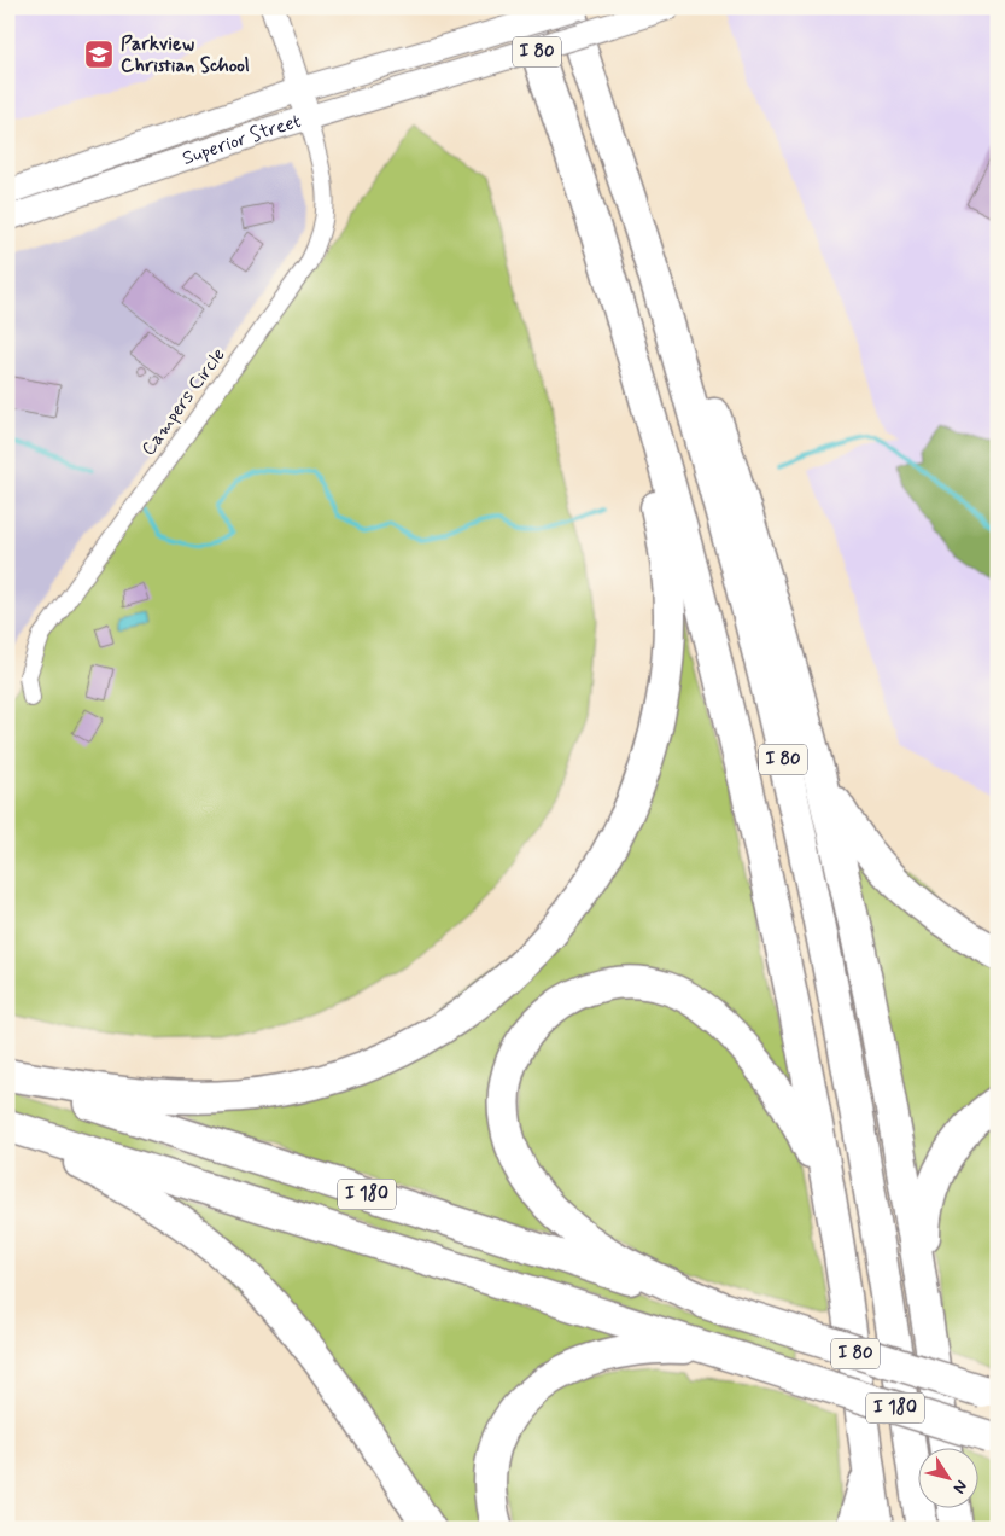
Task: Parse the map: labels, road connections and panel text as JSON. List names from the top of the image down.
{
  "streets": {
    "highway": ["I 80", "I 180"],
    "main road": ["Superior Street"],
    "street": ["Campers Circle"]
  },
  "crossings": [
    ["Superior Street", "Campers Circle"]
  ],
  "places": {
    "school or university": ["Parkview Christian School"]
  },
  "north": "bottom right"
}
